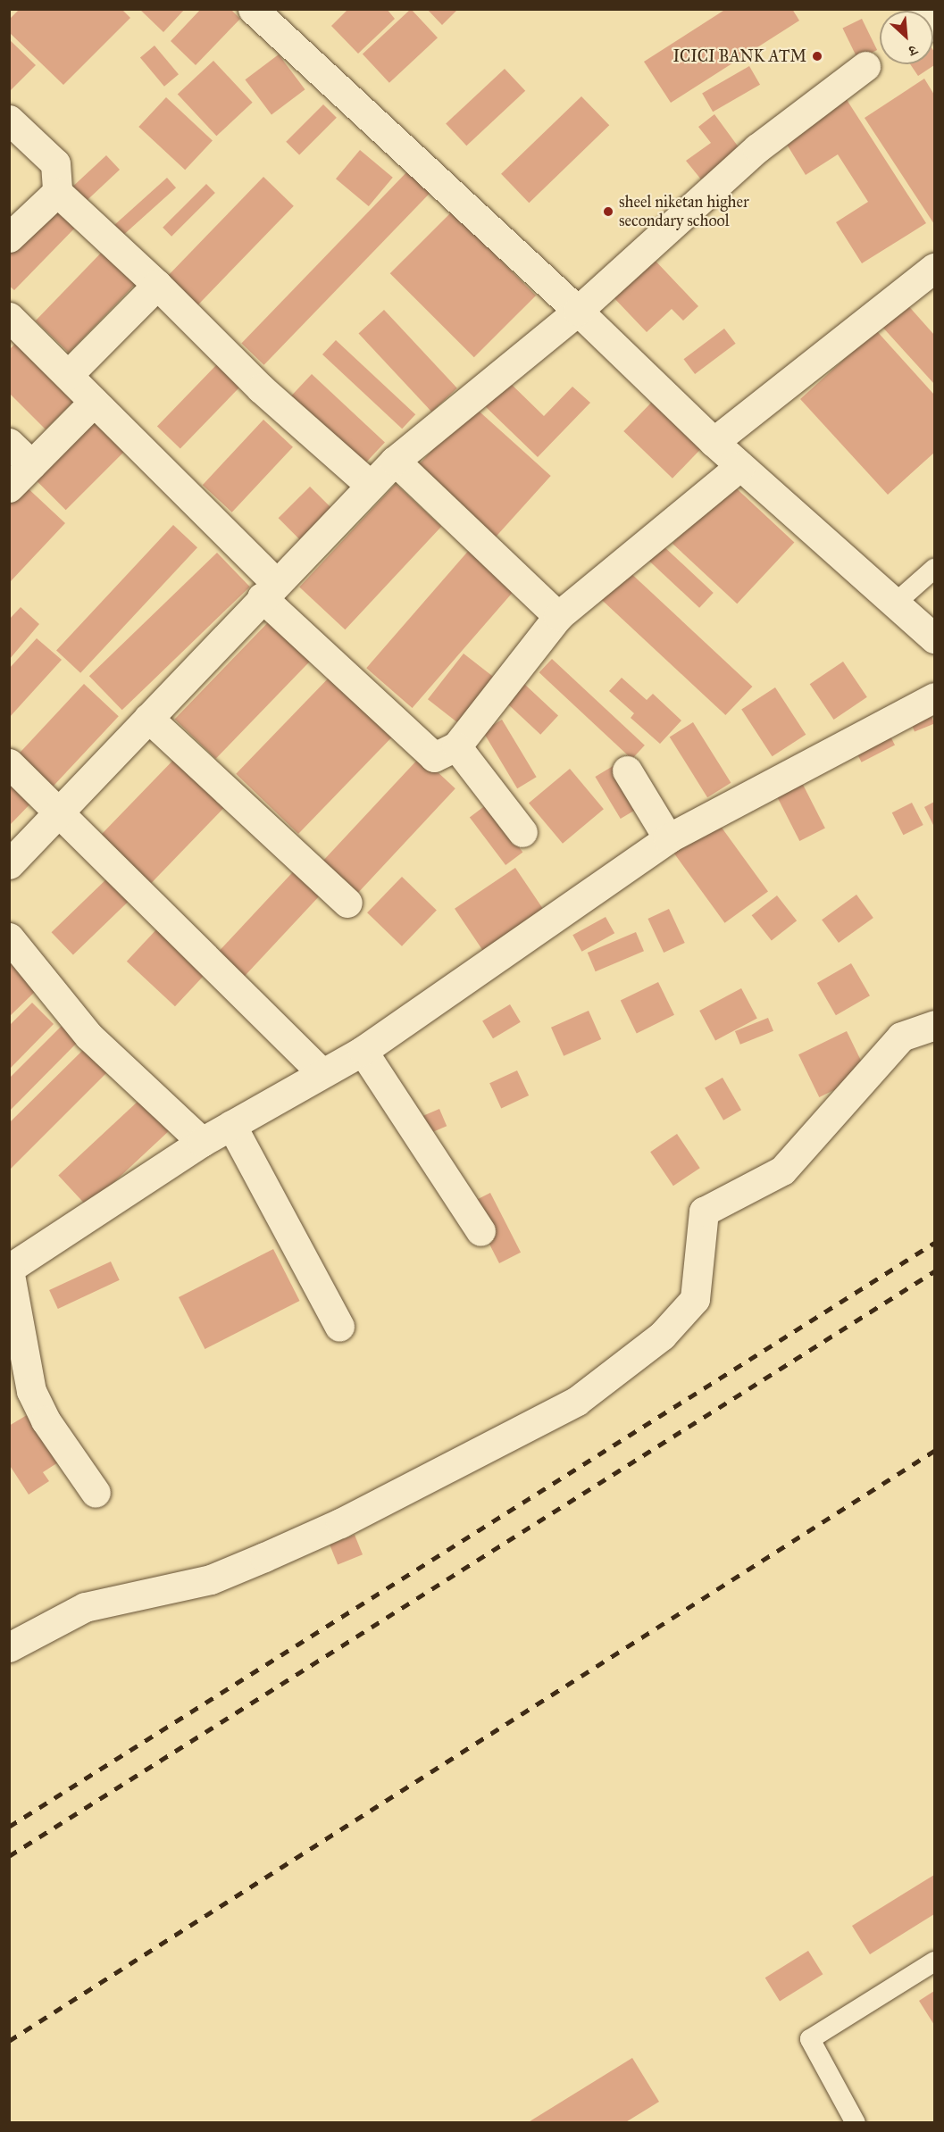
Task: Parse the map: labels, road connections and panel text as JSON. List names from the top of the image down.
{
  "places": ["ICICI BANK ATM", "sheel niketan higher secondary school"],
  "north": "bottom right"
}
